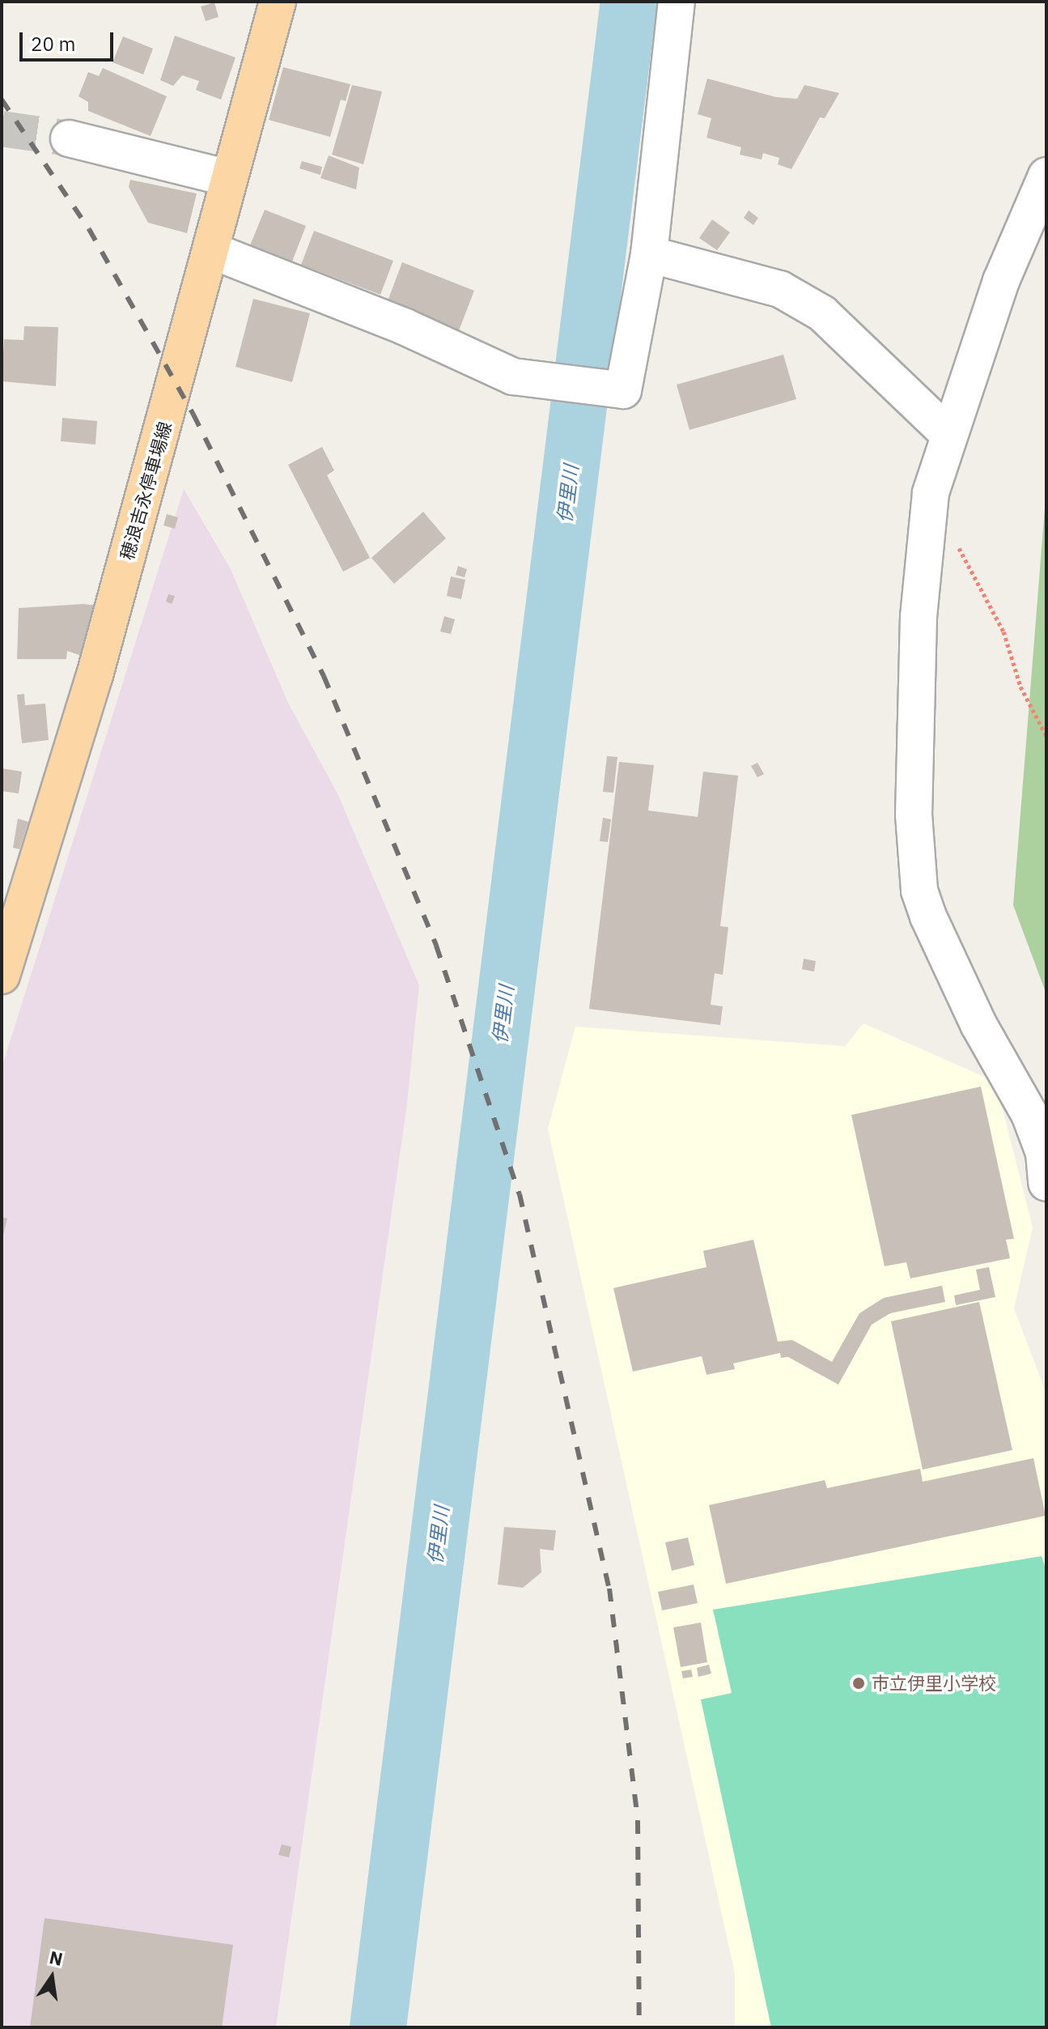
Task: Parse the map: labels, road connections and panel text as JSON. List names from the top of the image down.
{
  "streets": {
    "main road": ["穂浪吉永停車場線"]
  },
  "water": ["伊里川"],
  "places": ["市立伊里小学校"],
  "scale_bar": "20 m",
  "north": "top"
}
